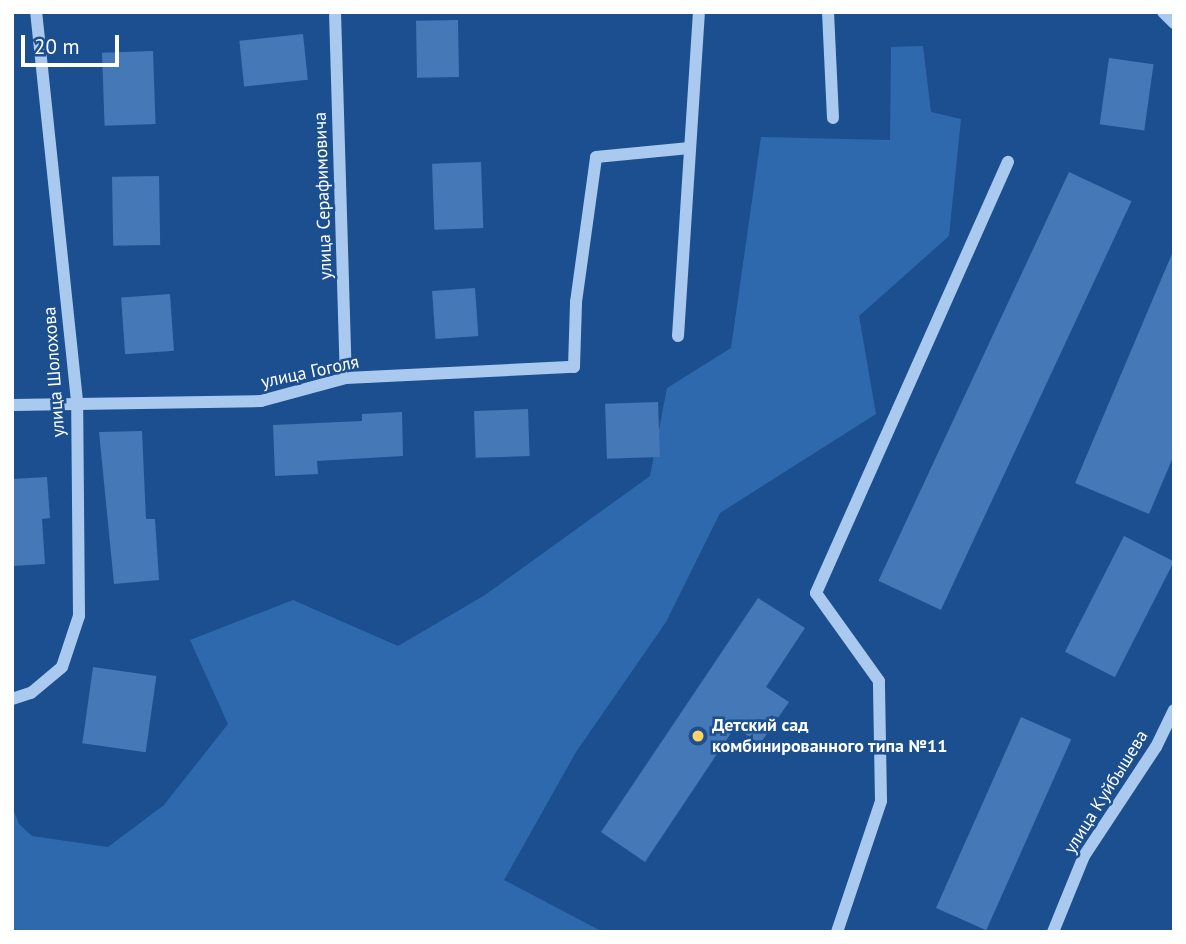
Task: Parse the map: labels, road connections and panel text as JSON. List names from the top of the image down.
{
  "streets": {
    "street": [
      "улица Серафимовича",
      "улица Шолохова",
      "улица Гоголя",
      "улица Куйбышева"
    ]
  },
  "crossings": [
    ["улица Серафимовича", "улица Гоголя"],
    ["улица Шолохова", "улица Гоголя"]
  ],
  "places": ["Детский сад комбинированного типа №11"],
  "scale_bar": "20 m"
}
